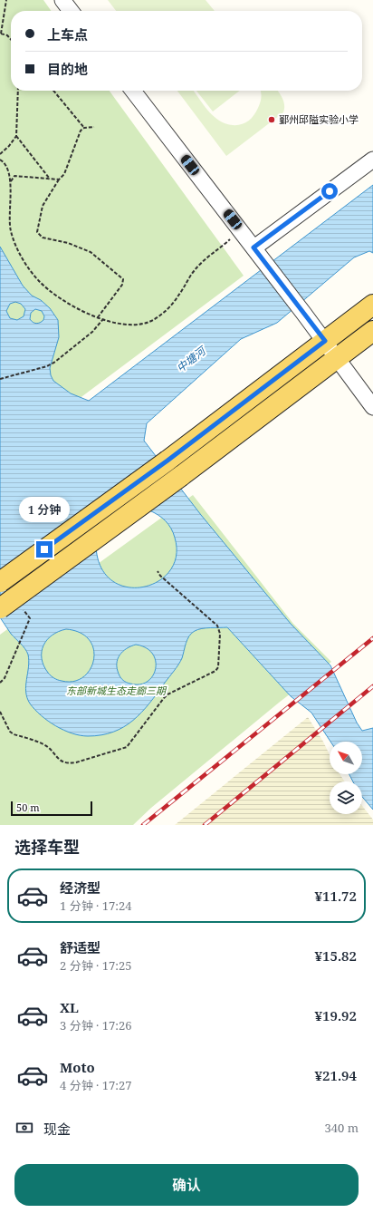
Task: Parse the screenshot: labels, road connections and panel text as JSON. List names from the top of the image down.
{
  "water": ["中塘河"],
  "parks": ["东部新城生态走廊三期"],
  "places": ["鄞州邱隘实验小学"],
  "scale_bar": "50 m",
  "north": "top left",
  "page": {
    "banner": ["上车点", "目的地"],
    "bubble": "1 分钟",
    "scale": "50 m",
    "heading": "选择车型",
    "list": [
      {
        "name": "经济型",
        "note": "1 分钟 · 17:24",
        "value": "¥11.72"
      },
      {
        "name": "舒适型",
        "note": "2 分钟 · 17:25",
        "value": "¥15.82"
      },
      {
        "name": "XL",
        "note": "3 分钟 · 17:26",
        "value": "¥19.92"
      },
      {
        "name": "Moto",
        "note": "4 分钟 · 17:27",
        "value": "¥21.94"
      }
    ],
    "pay": ["现金", "340 m"],
    "buttons": "确认"
  }
}
